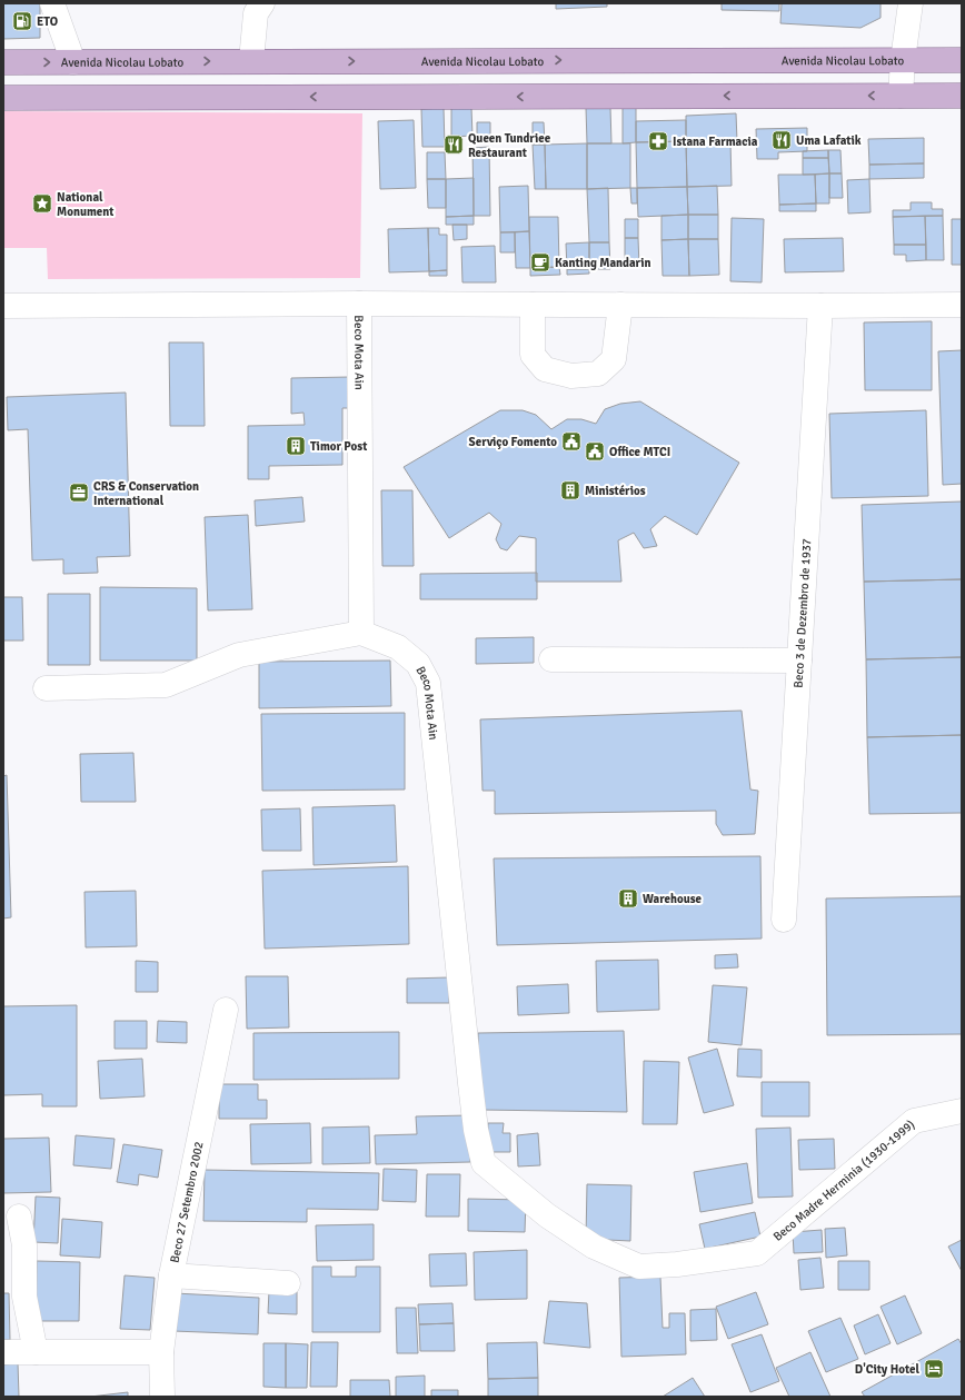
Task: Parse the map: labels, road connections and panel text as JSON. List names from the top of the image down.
{
  "streets": {
    "main road": ["Avenida Nicolau Lobato"],
    "street": [
      "Beco Mota Ain",
      "Beco 3 de Dezembro de 1937",
      "Beco Madre Herminia (1930-1999)",
      "Beco 27 Setembro 2002"
    ]
  },
  "crossings": [
    ["Beco Mota Ain", "Beco Madre Herminia (1930-1999)"]
  ],
  "places": {
    "fuel station": ["ETO"],
    "restaurant": ["Uma Lafatik", "Queen Tundriee Restaurant"],
    "pharmacy": ["Istana Farmacia"],
    "place": ["National Monument"],
    "cafe": ["Kanting Mandarin"],
    "public building": ["Serviço Fomento", "Office MTCI"],
    "building": ["Timor Post", "Ministérios", "Warehouse"],
    "office": ["CRS & Conservation International"],
    "hotel": ["D'City Hotel"]
  }
}
